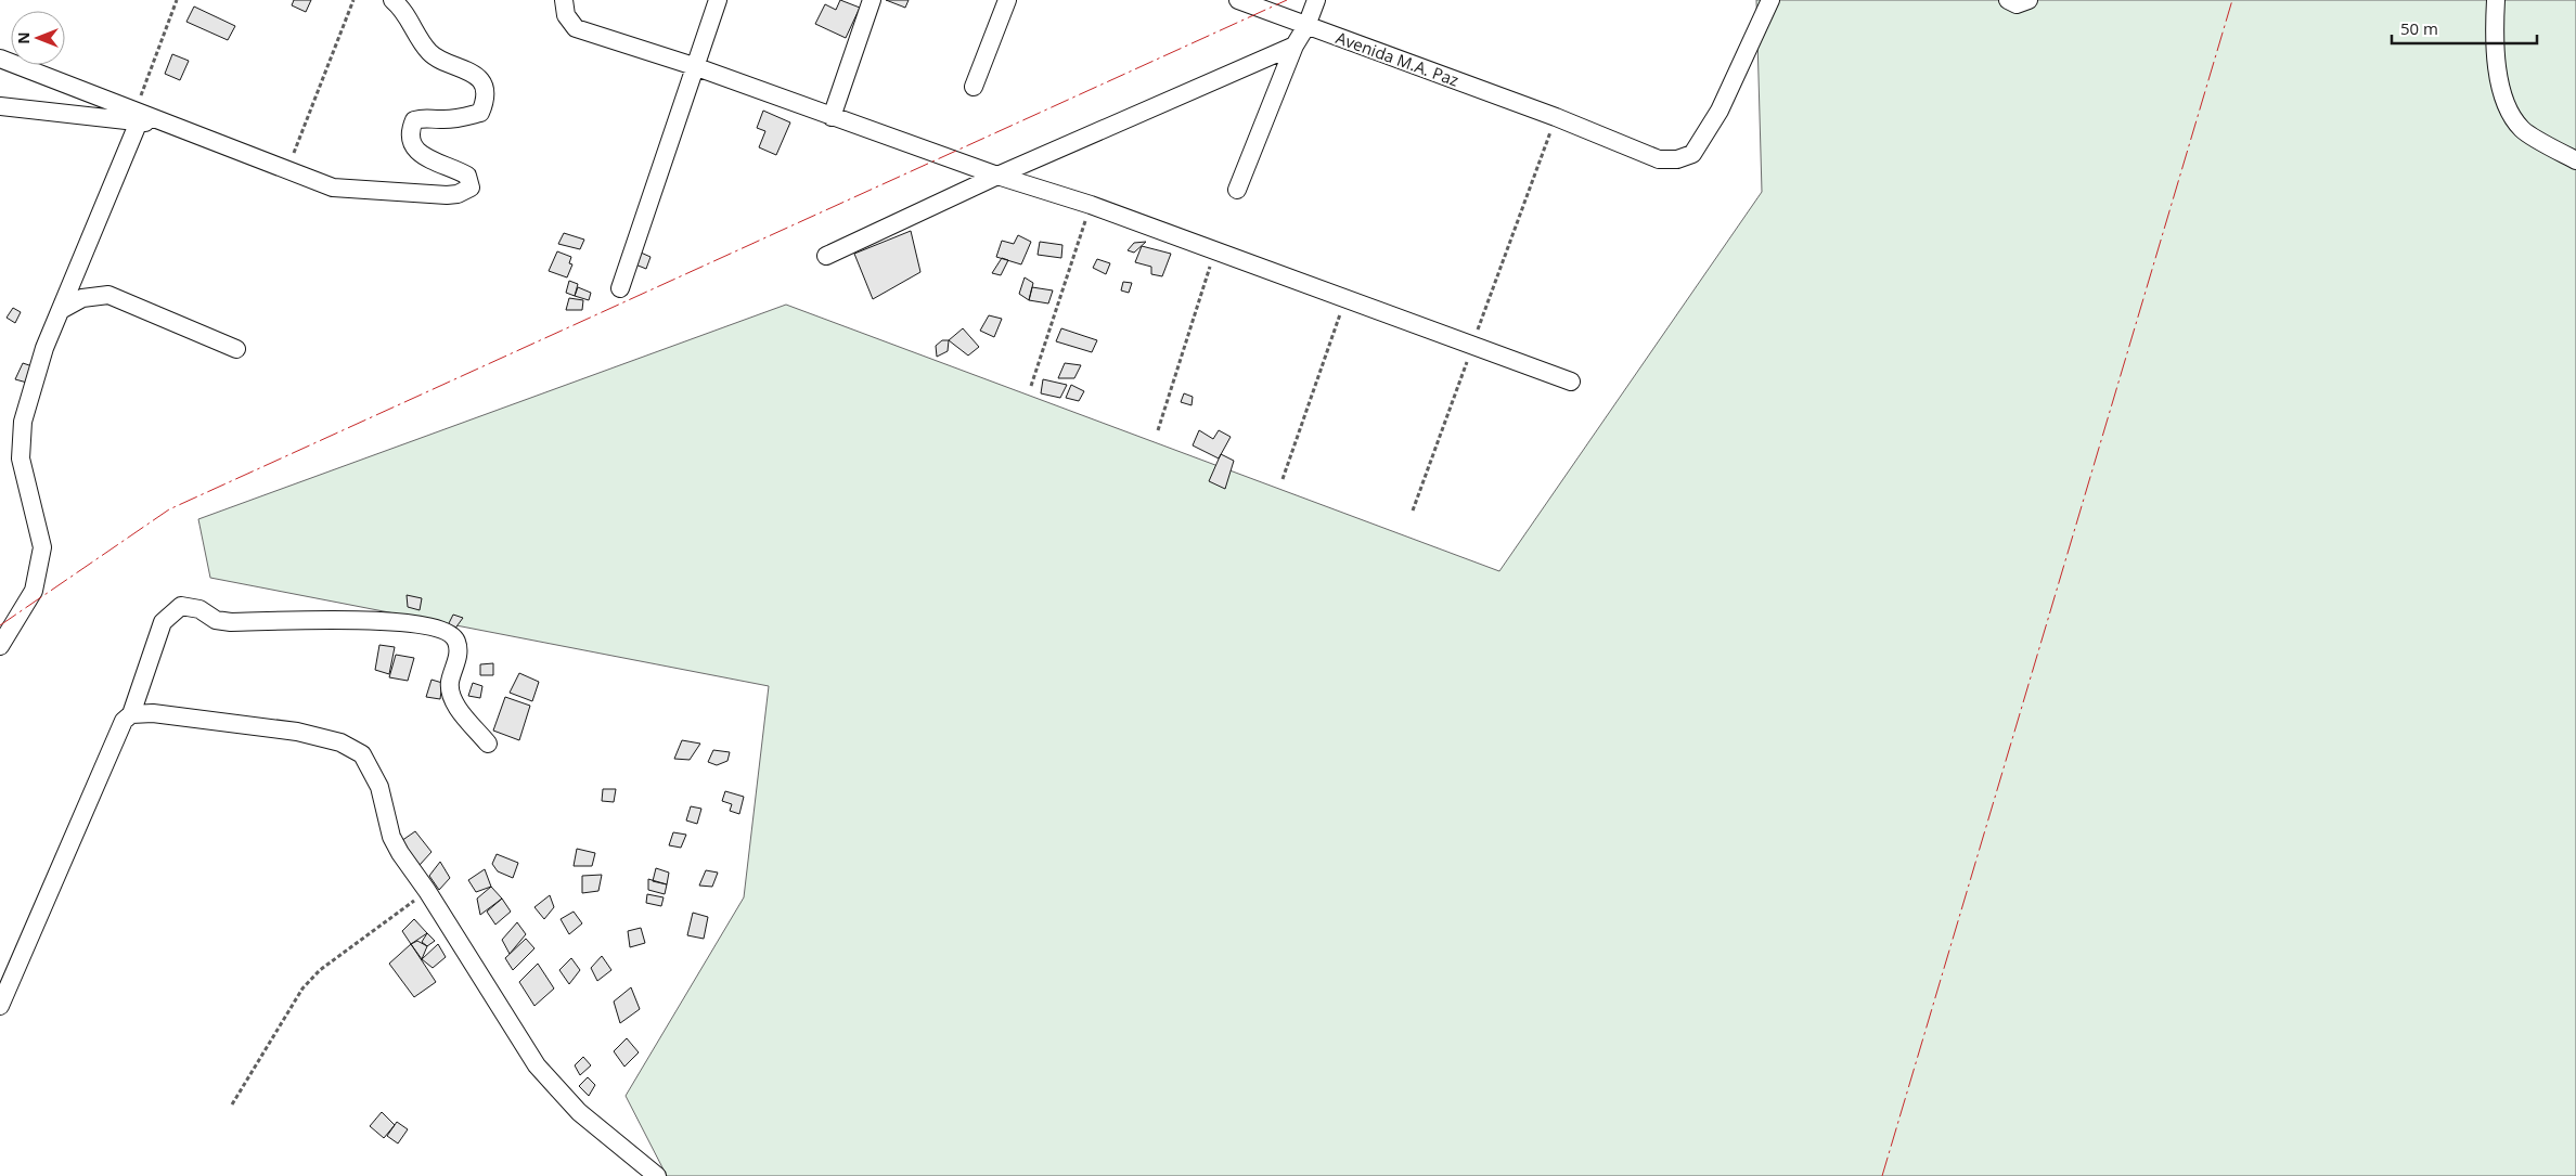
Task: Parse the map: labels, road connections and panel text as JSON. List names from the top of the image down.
{
  "streets": {
    "street": ["Avenida M.A. Paz"]
  },
  "scale_bar": "50 m",
  "north": "left"
}
